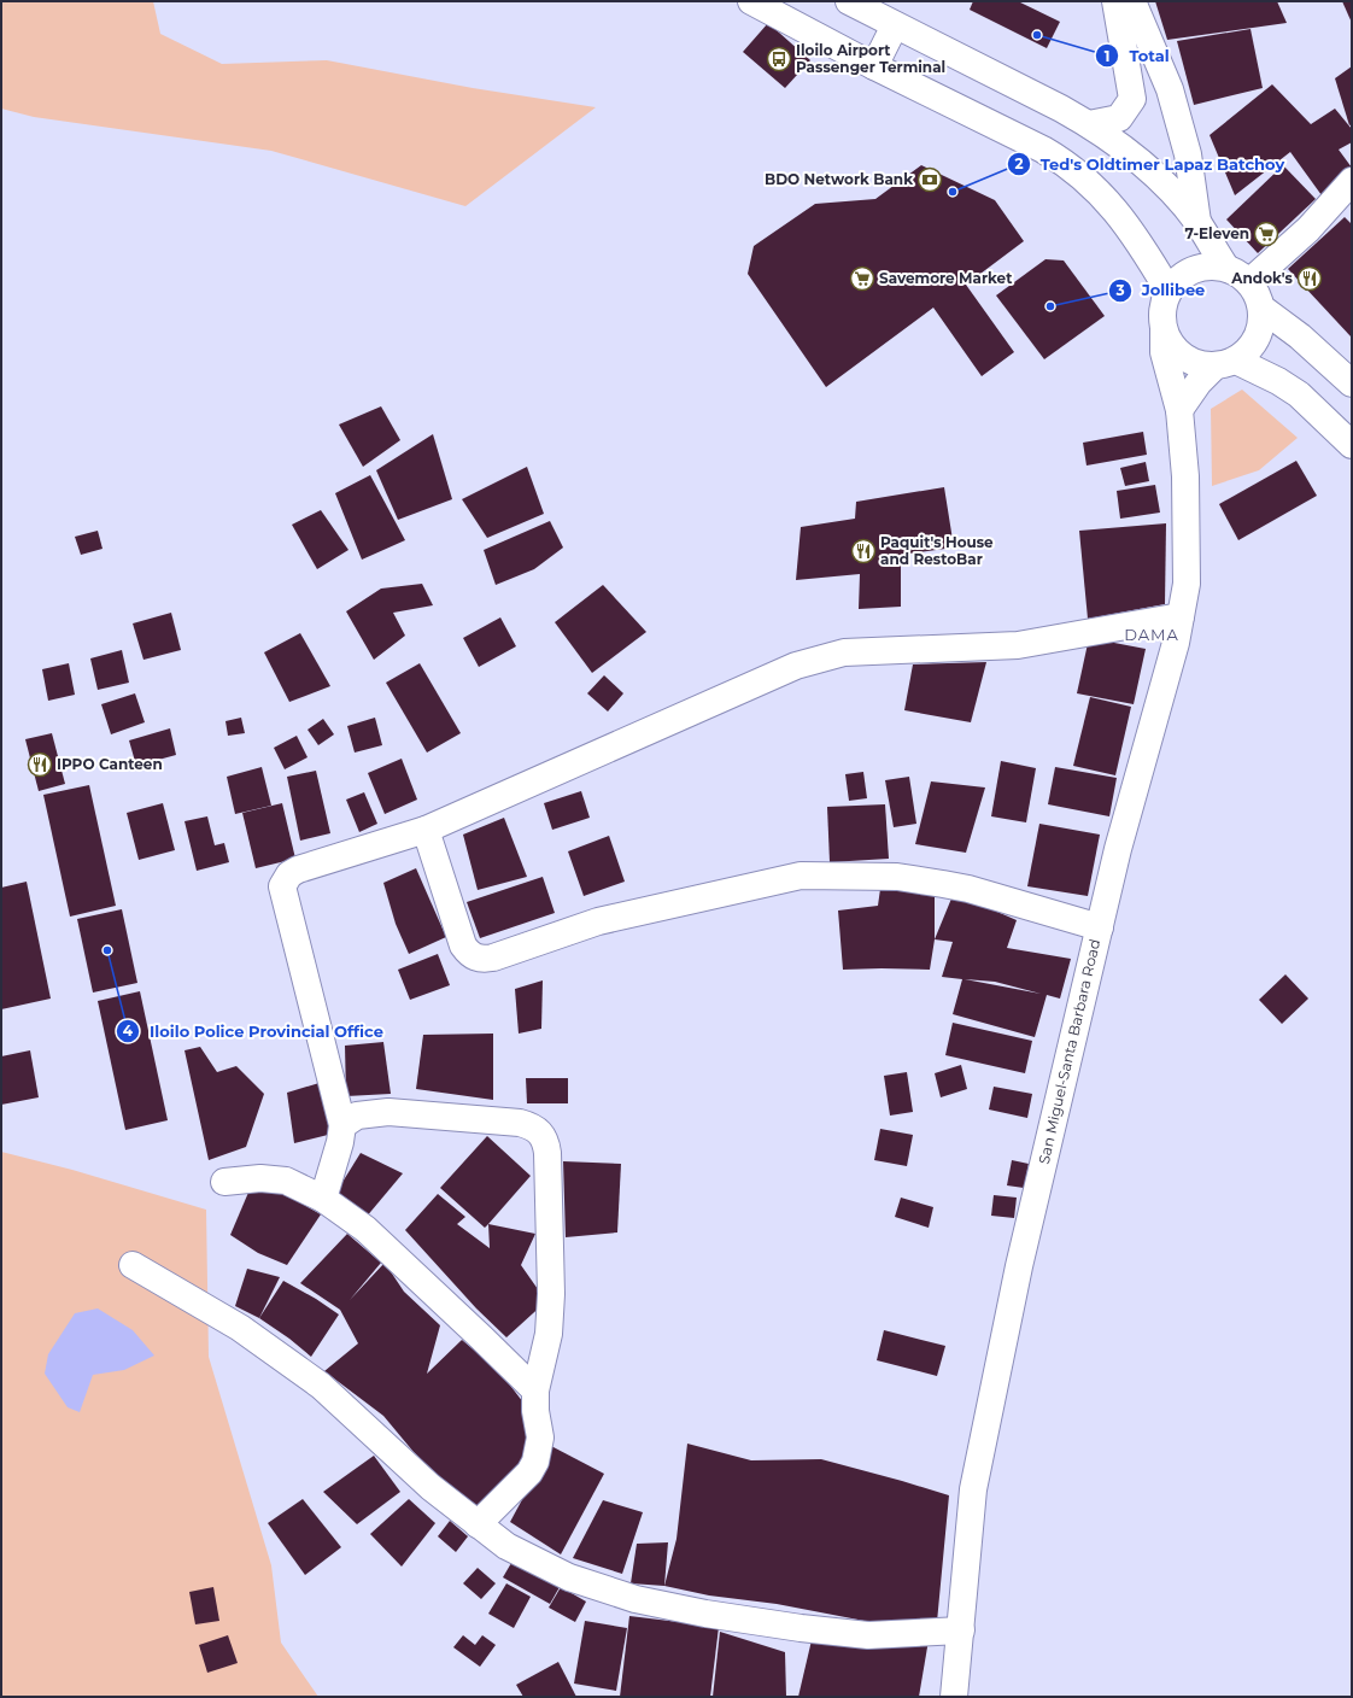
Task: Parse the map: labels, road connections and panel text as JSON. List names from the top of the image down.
{
  "streets": {
    "street": ["San Miguel-Santa Barbara Road"]
  },
  "districts": ["DAMA"],
  "places": {
    "other": [
      "Total",
      "Ted's Oldtimer Lapaz Batchoy",
      "Jollibee",
      "Iloilo Police Provincial Office"
    ],
    "bus stop": ["Iloilo Airport Passenger Terminal"],
    "bank": ["BDO Network Bank"],
    "supermarket": ["7-Eleven", "Savemore Market"],
    "restaurant": ["Andok's", "Paquit's House and RestoBar", "IPPO Canteen"]
  }
}
